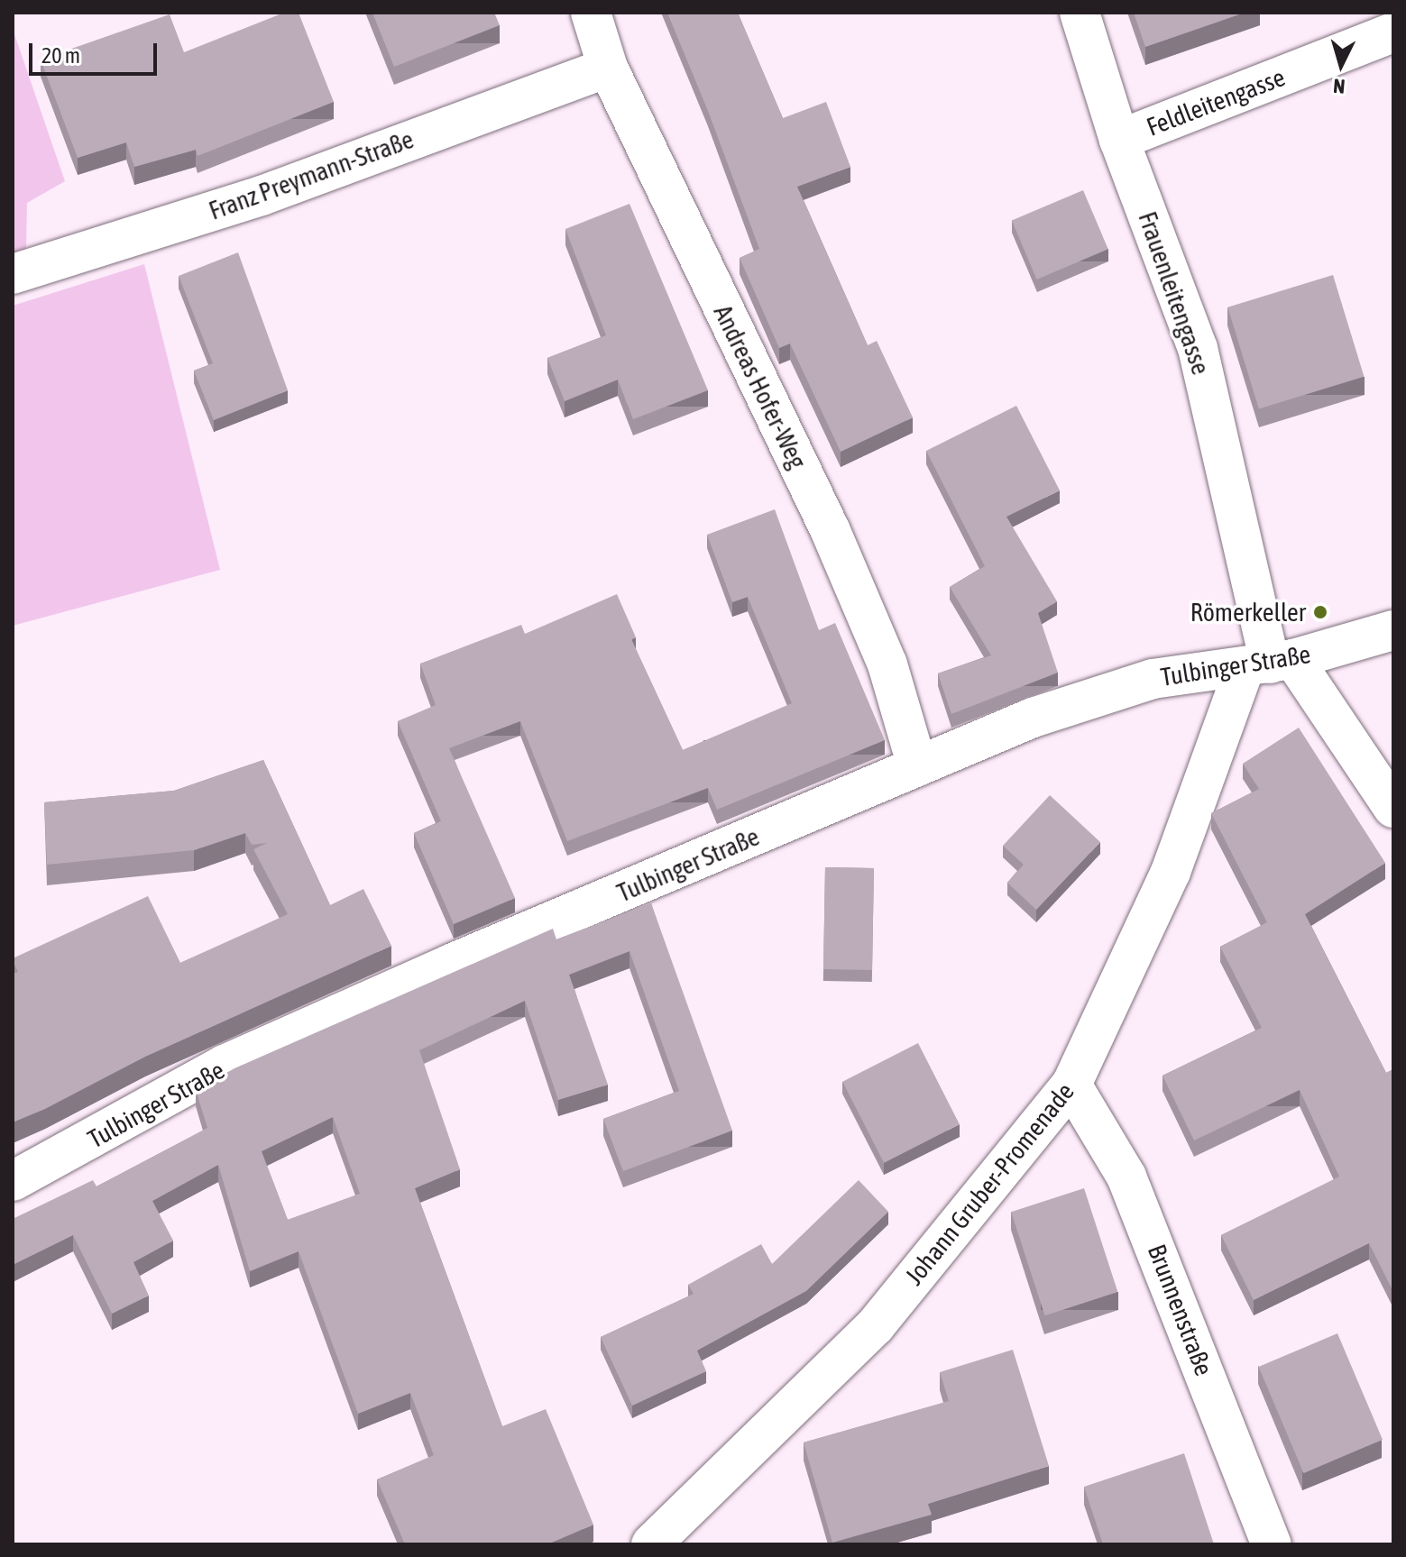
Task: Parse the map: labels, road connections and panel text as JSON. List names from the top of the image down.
{
  "streets": {
    "street": [
      "Feldleitengasse",
      "Franz Preymann-Straße",
      "Frauenleitengasse",
      "Andreas Hofer-Weg",
      "Tulbinger Straße",
      "Johann Gruber-Promenade",
      "Brunnenstraße"
    ]
  },
  "crossings": [
    ["Feldleitengasse", "Frauenleitengasse"],
    ["Franz Preymann-Straße", "Andreas Hofer-Weg"],
    ["Frauenleitengasse", "Tulbinger Straße"],
    ["Frauenleitengasse", "Johann Gruber-Promenade"],
    ["Andreas Hofer-Weg", "Tulbinger Straße"],
    ["Tulbinger Straße", "Johann Gruber-Promenade"],
    ["Johann Gruber-Promenade", "Brunnenstraße"]
  ],
  "places": ["Römerkeller"],
  "scale_bar": "20 m",
  "north": "bottom"
}
